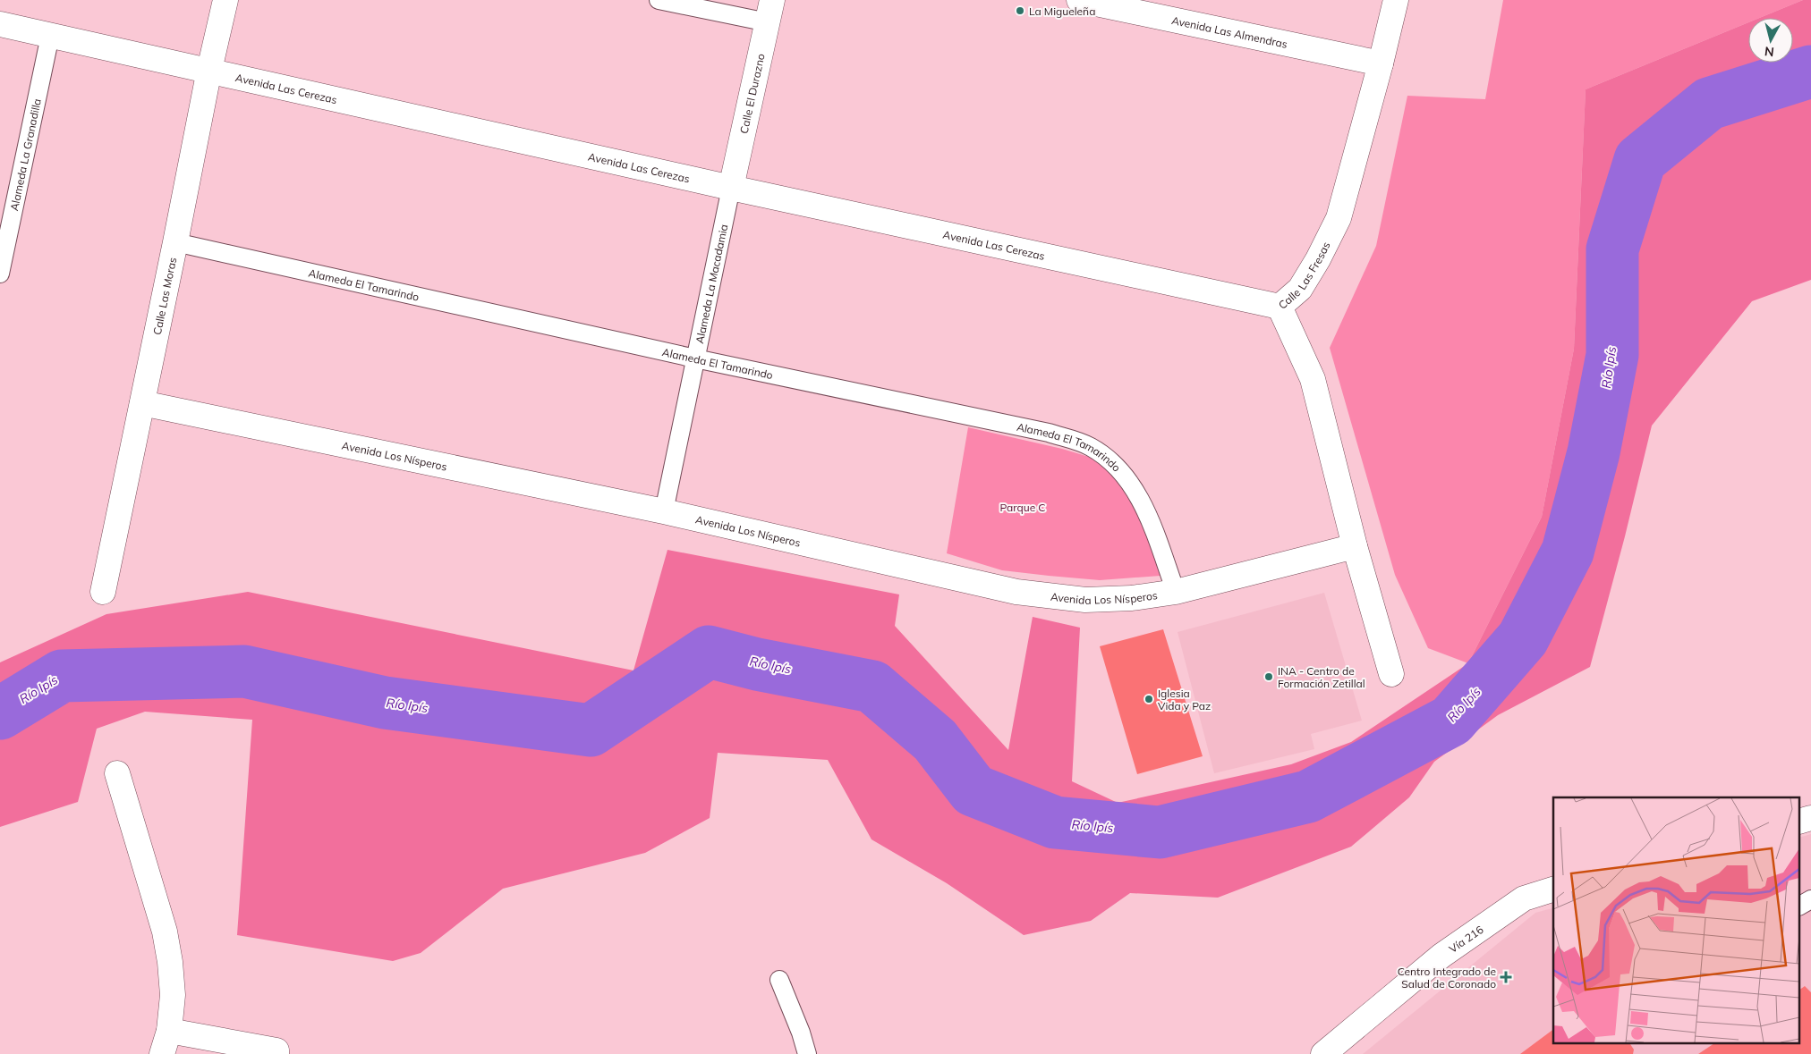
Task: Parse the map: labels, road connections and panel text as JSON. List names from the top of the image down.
{
  "streets": {
    "street": [
      "Avenida Las Almendras",
      "Avenida Las Cerezas",
      "Calle El Durazno",
      "Calle Las Fresas",
      "Calle Las Moras",
      "Avenida Los Nísperos",
      "Vía 216"
    ],
    "lane": ["Alameda La Granadilla", "Alameda El Tamarindo", "Alameda La Macadamia"]
  },
  "crossings": [
    ["Avenida Las Almendras", "Calle Las Fresas"],
    ["Avenida Las Cerezas", "Calle El Durazno"],
    ["Avenida Las Cerezas", "Alameda La Granadilla"],
    ["Avenida Las Cerezas", "Calle Las Fresas"],
    ["Avenida Las Cerezas", "Alameda La Macadamia"],
    ["Avenida Las Cerezas", "Calle Las Moras"],
    ["Calle El Durazno", "Alameda La Macadamia"],
    ["Calle Las Fresas", "Avenida Los Nísperos"],
    ["Alameda El Tamarindo", "Alameda La Macadamia"],
    ["Alameda El Tamarindo", "Calle Las Moras"],
    ["Alameda El Tamarindo", "Avenida Los Nísperos"],
    ["Alameda La Macadamia", "Avenida Los Nísperos"],
    ["Calle Las Moras", "Avenida Los Nísperos"]
  ],
  "water": ["Río Ipís"],
  "parks": ["Parque C"],
  "places": {
    "other": ["La Migueleña", "INA - Centro de Formación Zetillal", "Iglesia Vida y Paz"],
    "health": ["Centro Integrado de Salud de Coronado"]
  },
  "north": "bottom"
}
